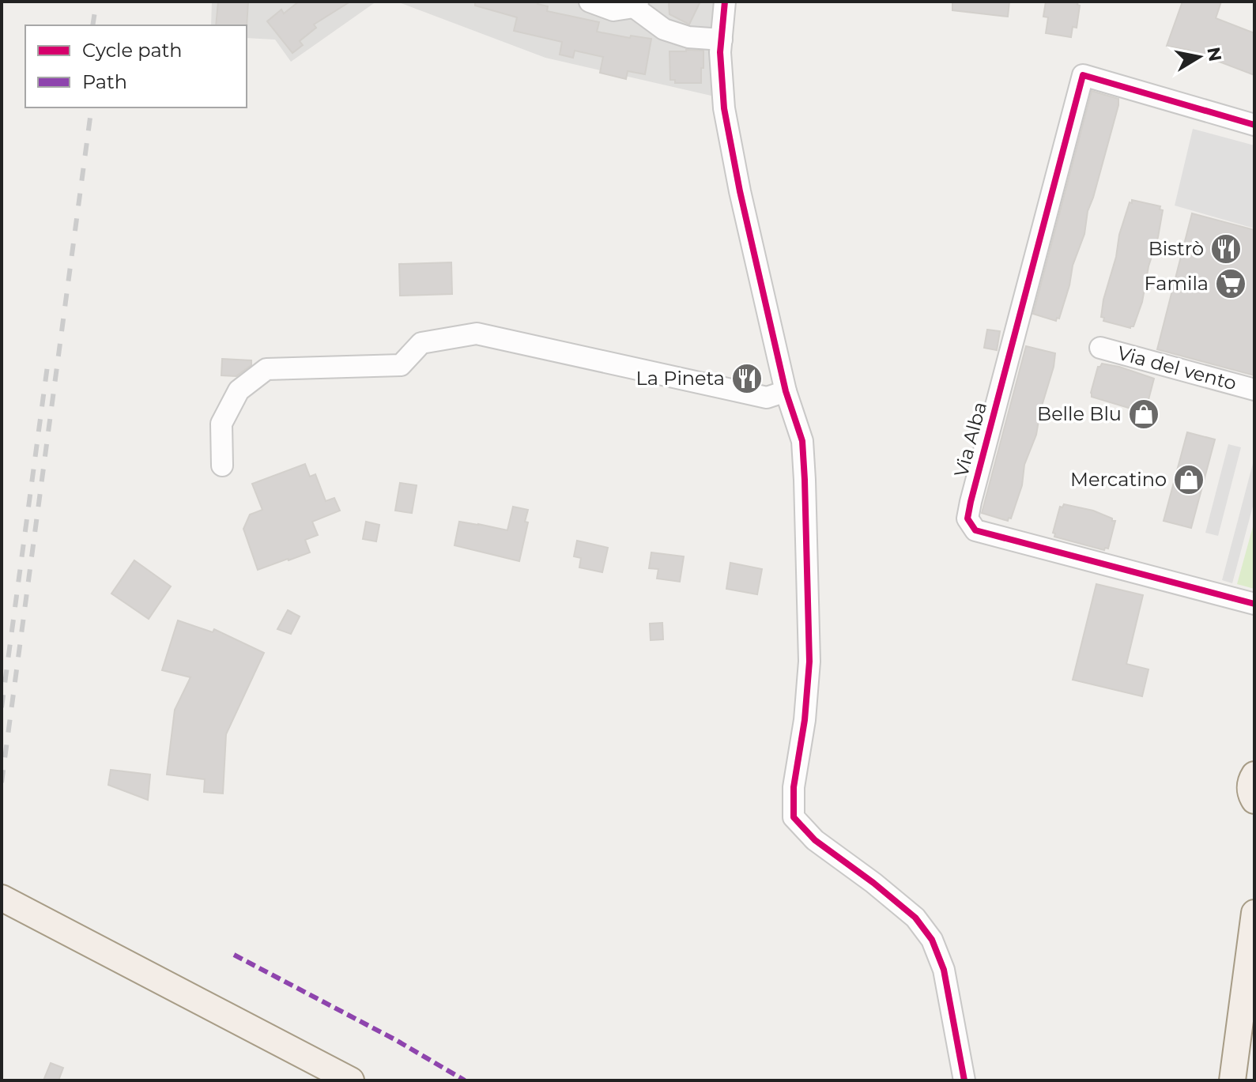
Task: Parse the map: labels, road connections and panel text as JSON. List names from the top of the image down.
{
  "streets": {
    "street": ["Via del vento", "Via Alba"]
  },
  "places": {
    "restaurant": ["Bistrò", "La Pineta"],
    "supermarket": ["Famila"],
    "shop": ["Belle Blu", "Mercatino"]
  },
  "legend": ["Cycle path", "Path"],
  "north": "right"
}
